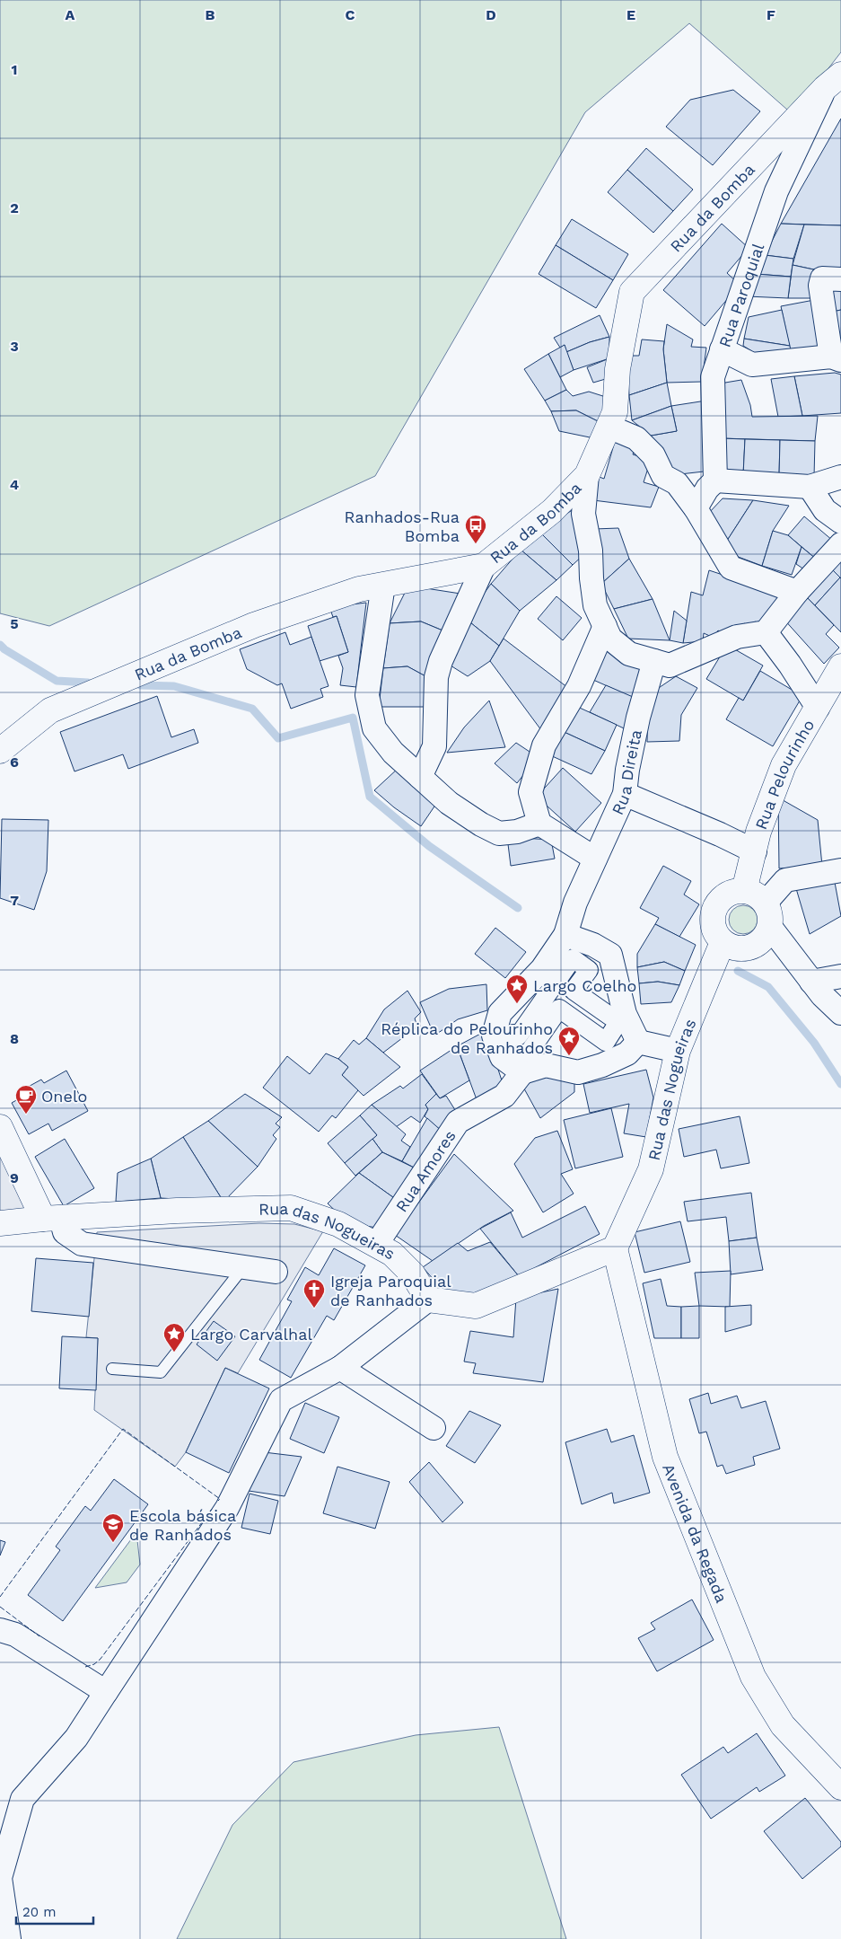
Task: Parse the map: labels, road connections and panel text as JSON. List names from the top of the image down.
{
  "streets": {
    "street": [
      "Rua da Bomba",
      "Rua Paroquial",
      "Rua Direita",
      "Rua Pelourinho",
      "Rua das Nogueiras",
      "Rua Amores",
      "Avenida da Regada"
    ]
  },
  "crossings": [
    ["Rua da Bomba", "Rua Paroquial"],
    ["Rua Direita", "Rua Amores"],
    ["Rua Pelourinho", "Rua das Nogueiras"],
    ["Rua das Nogueiras", "Rua Amores"],
    ["Rua das Nogueiras", "Avenida da Regada"]
  ],
  "places": {
    "bus stop": ["Ranhados-Rua Bomba"],
    "place": ["Largo Coelho", "Réplica do Pelourinho de Ranhados", "Largo Carvalhal"],
    "cafe": ["Onelo"],
    "church": ["Igreja Paroquial de Ranhados"],
    "school or university": ["Escola básica de Ranhados"]
  },
  "scale_bar": "20 m",
  "grid": {
    "columns": [
      "A",
      "B",
      "C",
      "D",
      "E",
      "F"
    ],
    "rows": [
      "1",
      "2",
      "3",
      "4",
      "5",
      "6",
      "7",
      "8",
      "9"
    ]
  }
}
